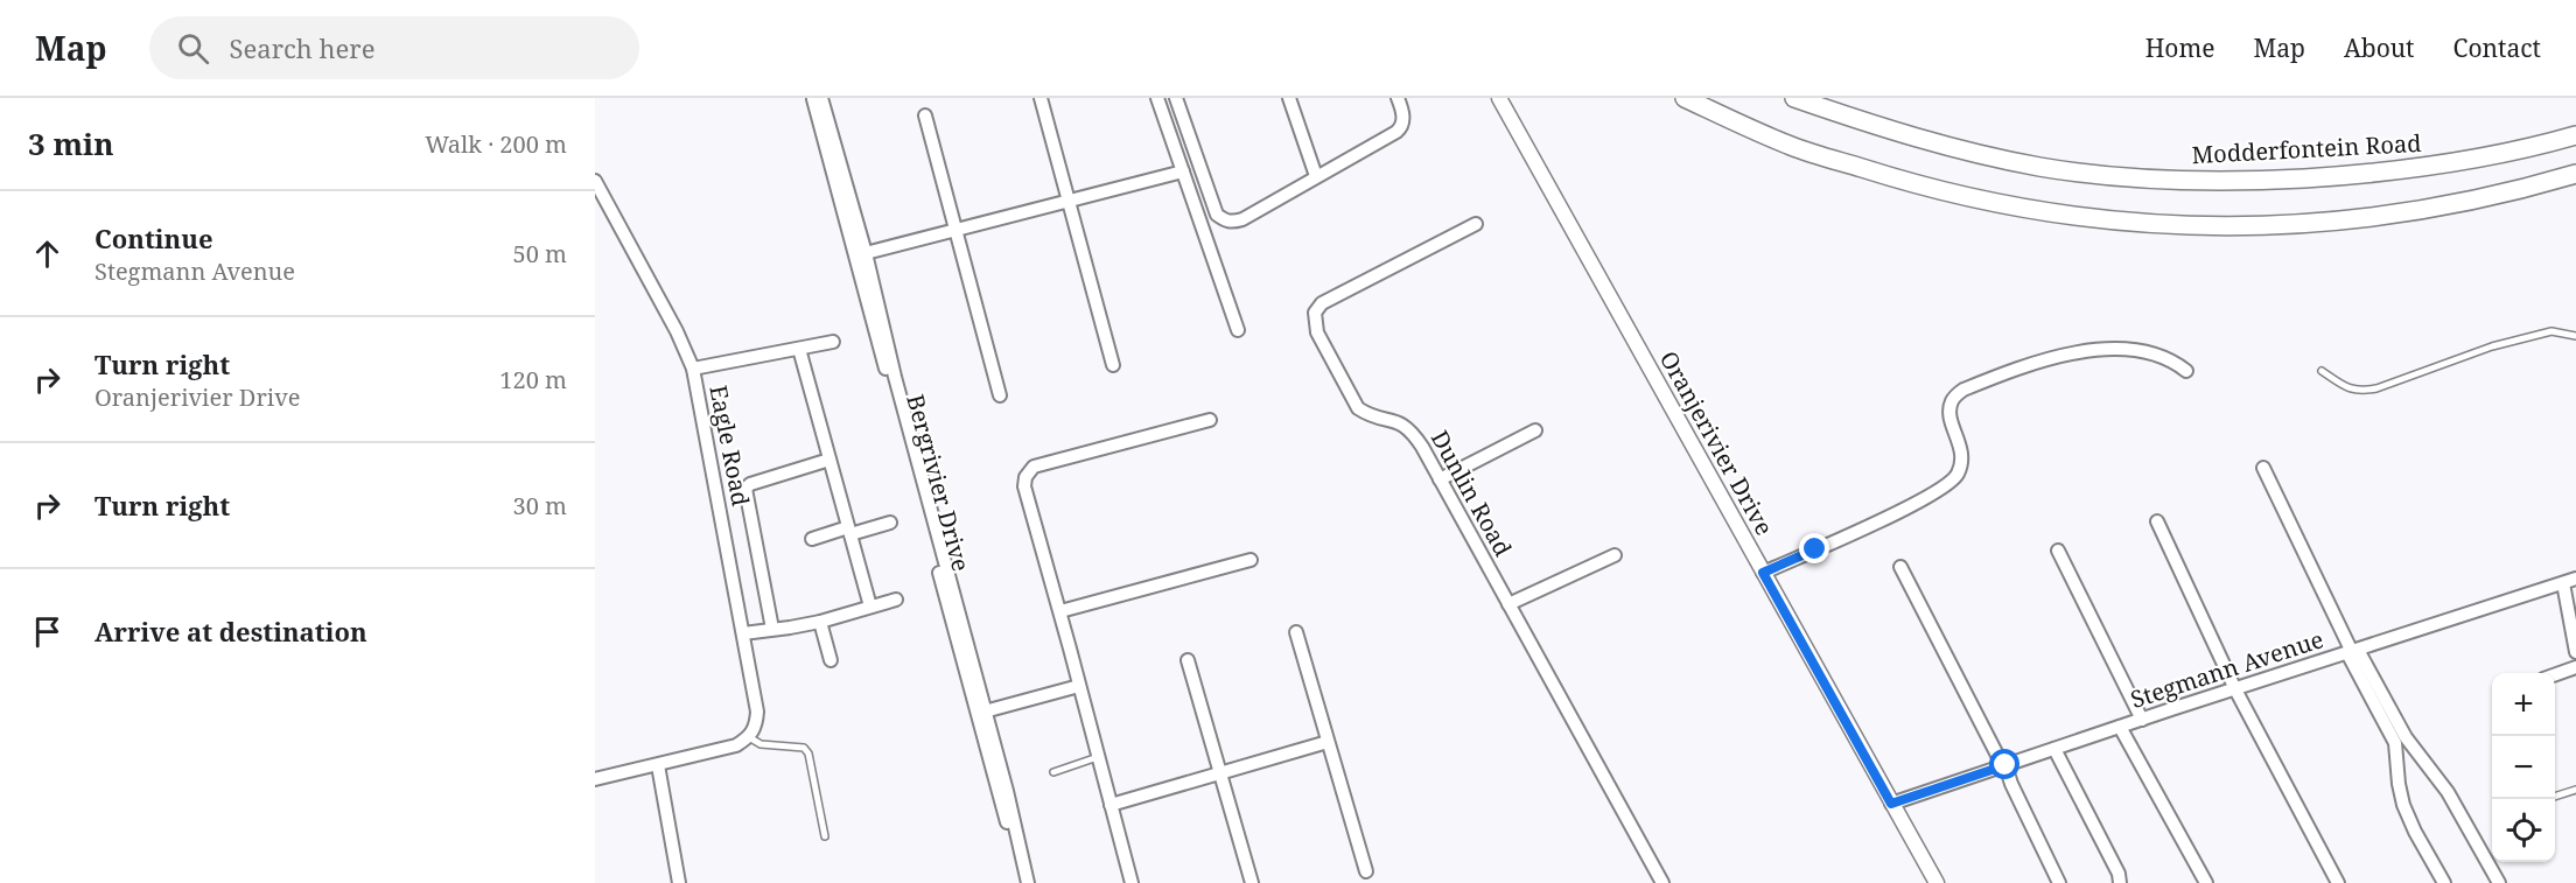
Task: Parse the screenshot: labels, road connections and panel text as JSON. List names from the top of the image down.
{
  "streets": {
    "main road": ["Modderfontein Road"],
    "street": [
      "Oranjerivier Drive",
      "Eagle Road",
      "Bergrivier Drive",
      "Dunlin Road",
      "Stegmann Avenue"
    ]
  },
  "crossings": [
    ["Oranjerivier Drive", "Stegmann Avenue"]
  ],
  "page": {
    "header": "Map",
    "search": "Search here",
    "nav": [
      "Home",
      "Map",
      "About",
      "Contact"
    ],
    "heading": ["3 min", "Walk · 200 m"],
    "list": [
      ["Continue", "Stegmann Avenue", "50 m"],
      ["Turn right", "Oranjerivier Drive", "120 m"],
      ["Turn right", "30 m"],
      "Arrive at destination"
    ],
    "map_buttons": ["+", "−"]
  }
}
